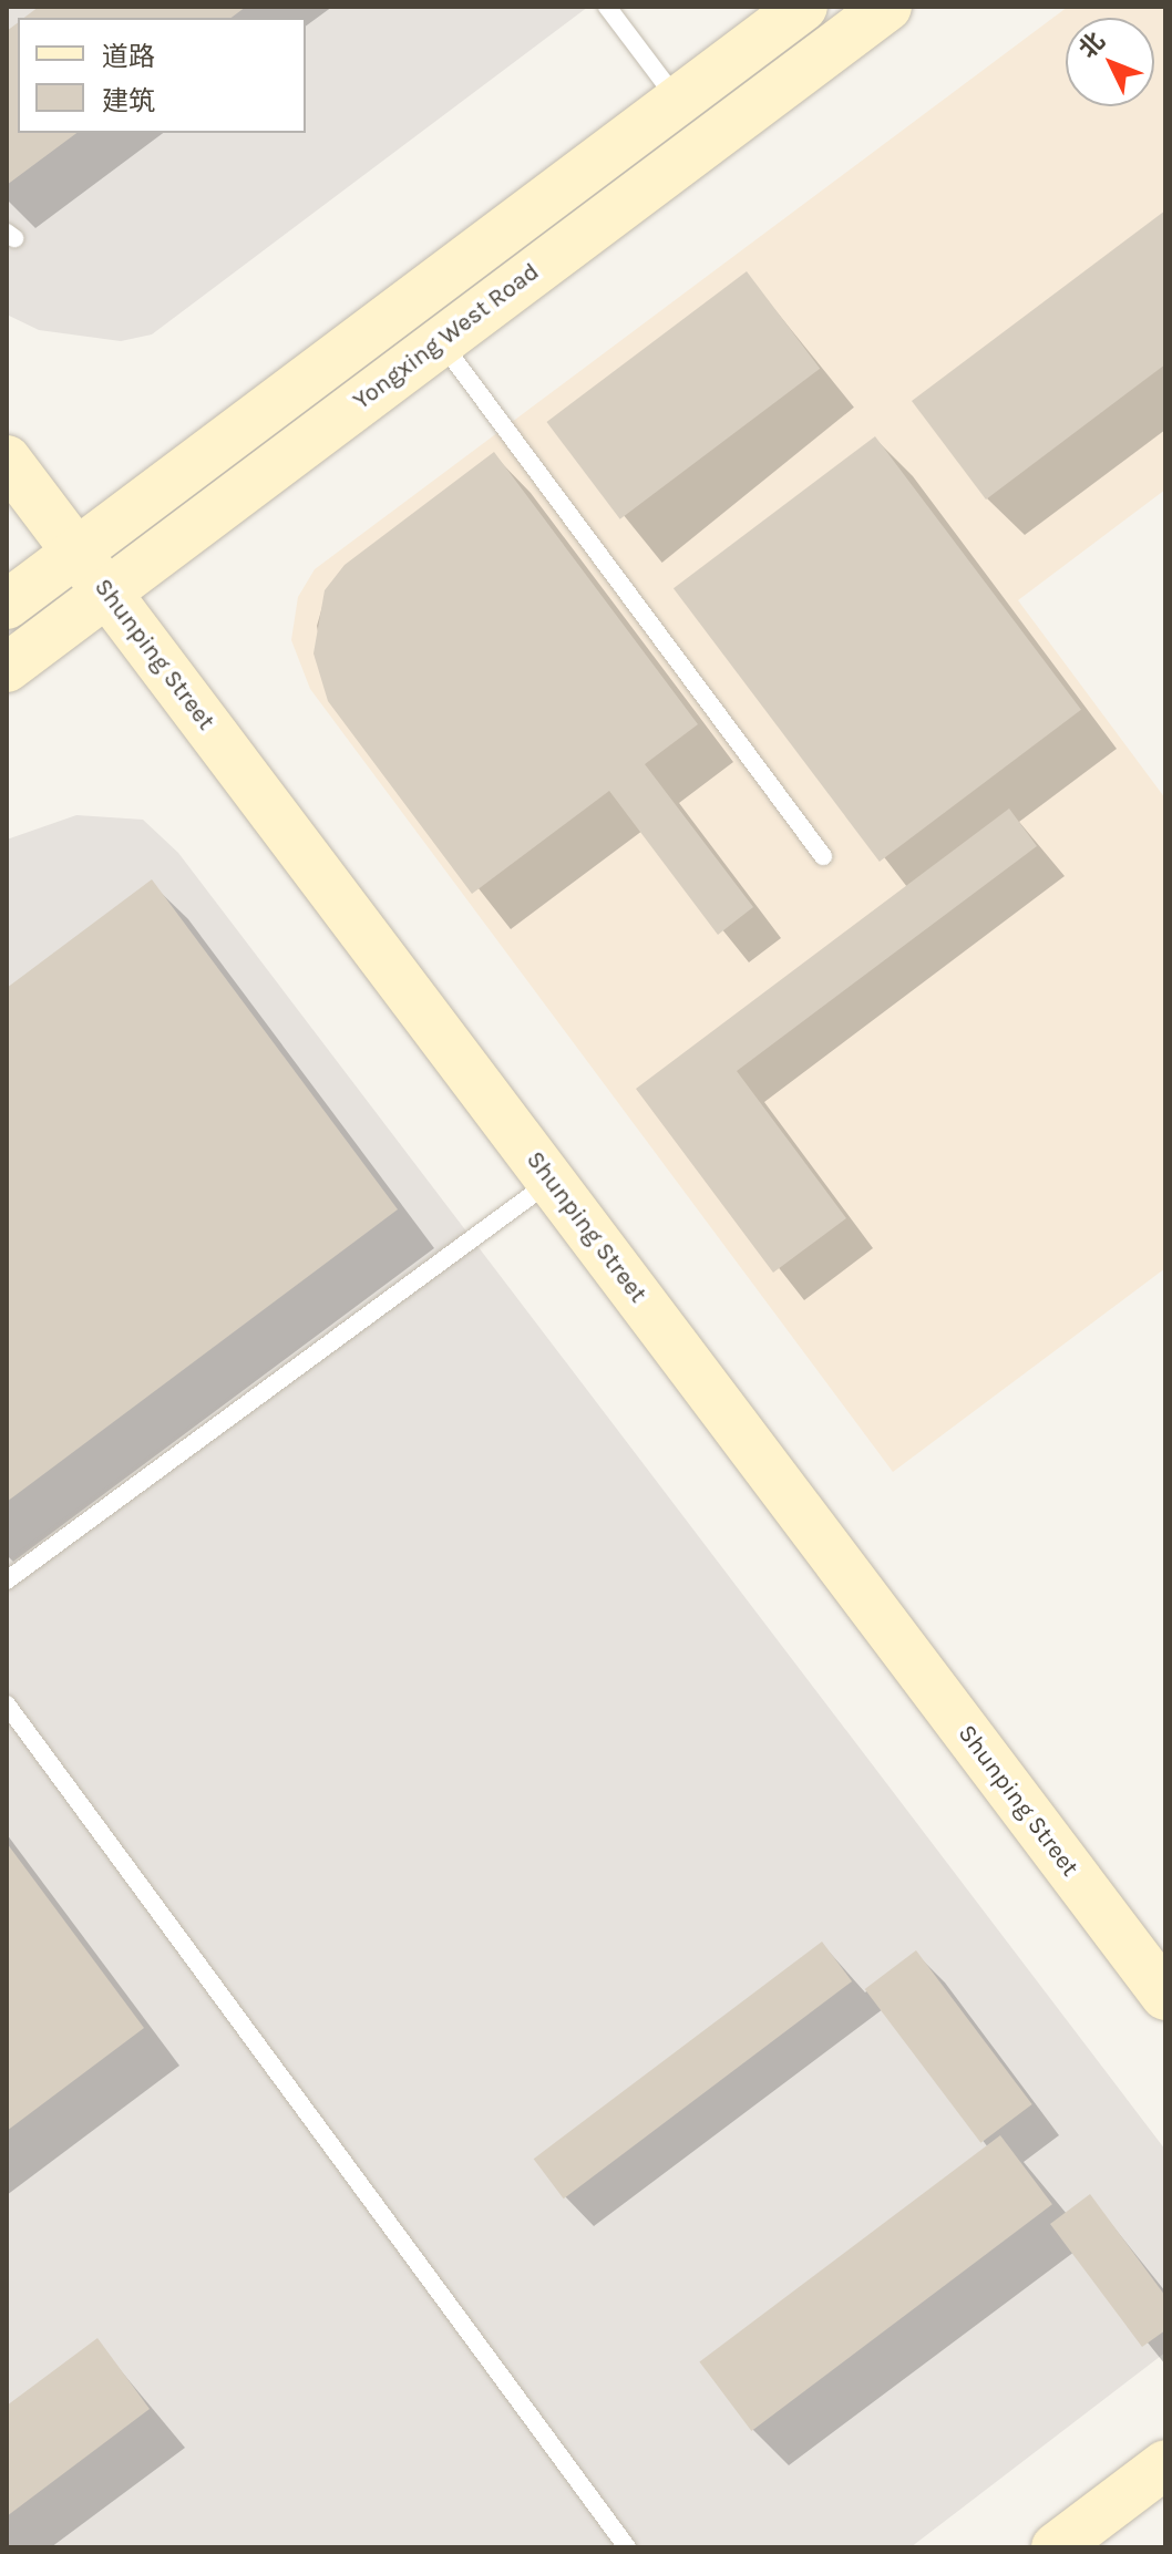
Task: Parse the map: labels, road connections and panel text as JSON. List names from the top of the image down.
{
  "streets": {
    "main road": ["Yongxing West Road", "Shunping Street"]
  },
  "crossings": [
    ["Yongxing West Road", "Shunping Street"]
  ],
  "legend": ["道路", "建筑"],
  "north": "top left"
}
